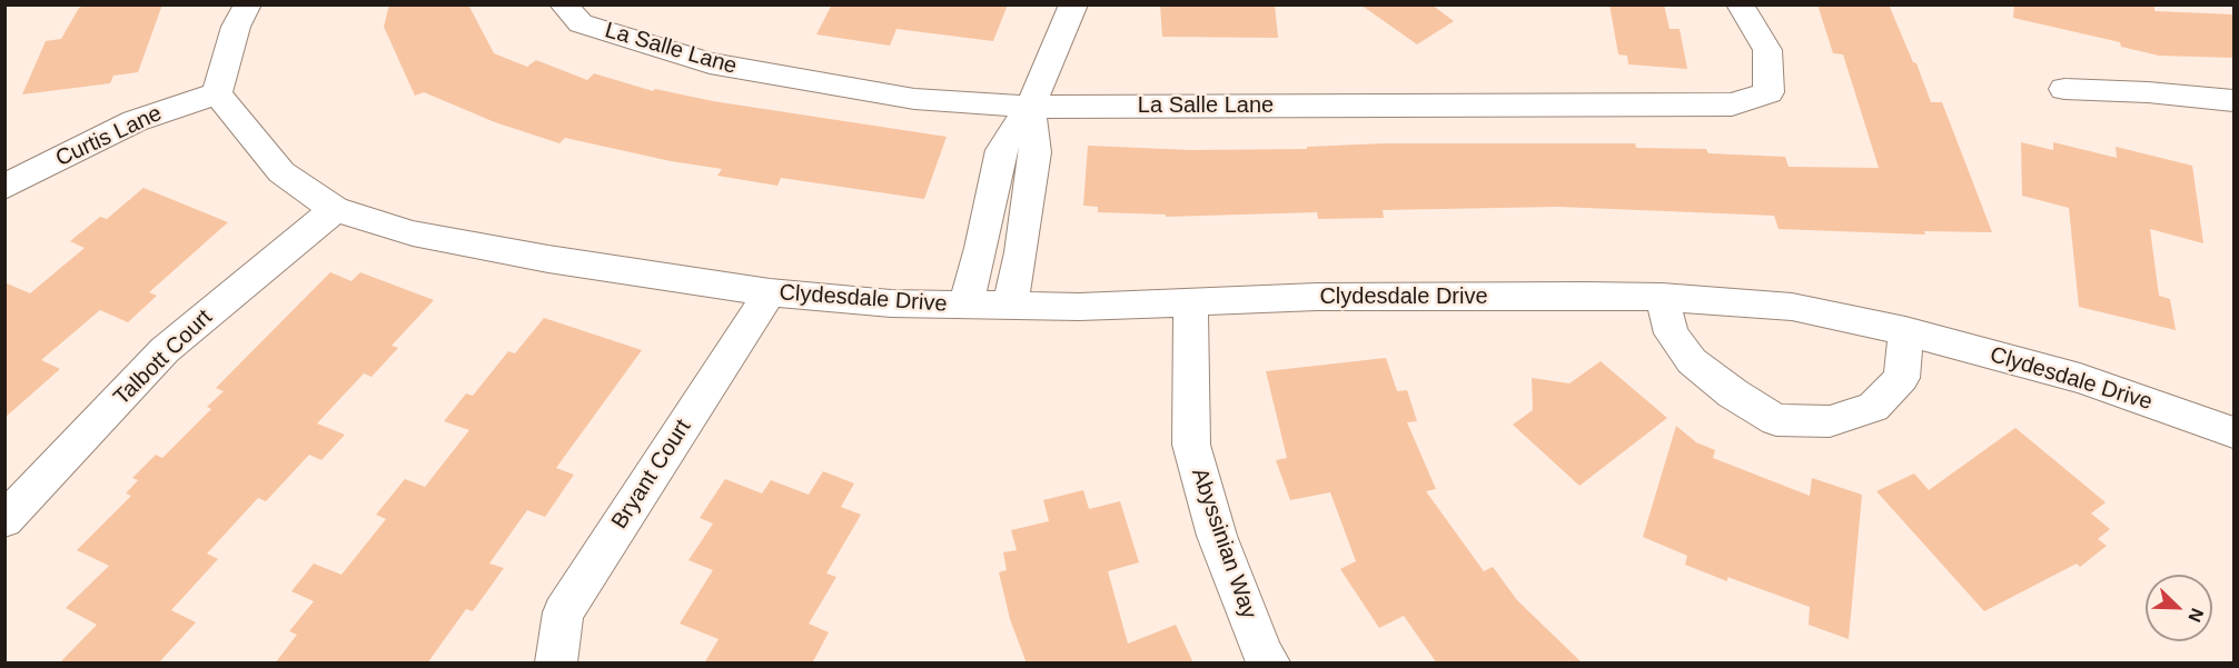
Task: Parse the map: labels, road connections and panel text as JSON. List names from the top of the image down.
{
  "streets": {
    "street": [
      "La Salle Lane",
      "Curtis Lane",
      "Clydesdale Drive",
      "Talbott Court",
      "Bryant Court",
      "Abyssinian Way"
    ]
  },
  "crossings": [
    ["Curtis Lane", "Clydesdale Drive"],
    ["Clydesdale Drive", "Talbott Court"],
    ["Clydesdale Drive", "Bryant Court"],
    ["Clydesdale Drive", "Abyssinian Way"]
  ],
  "north": "bottom right"
}
